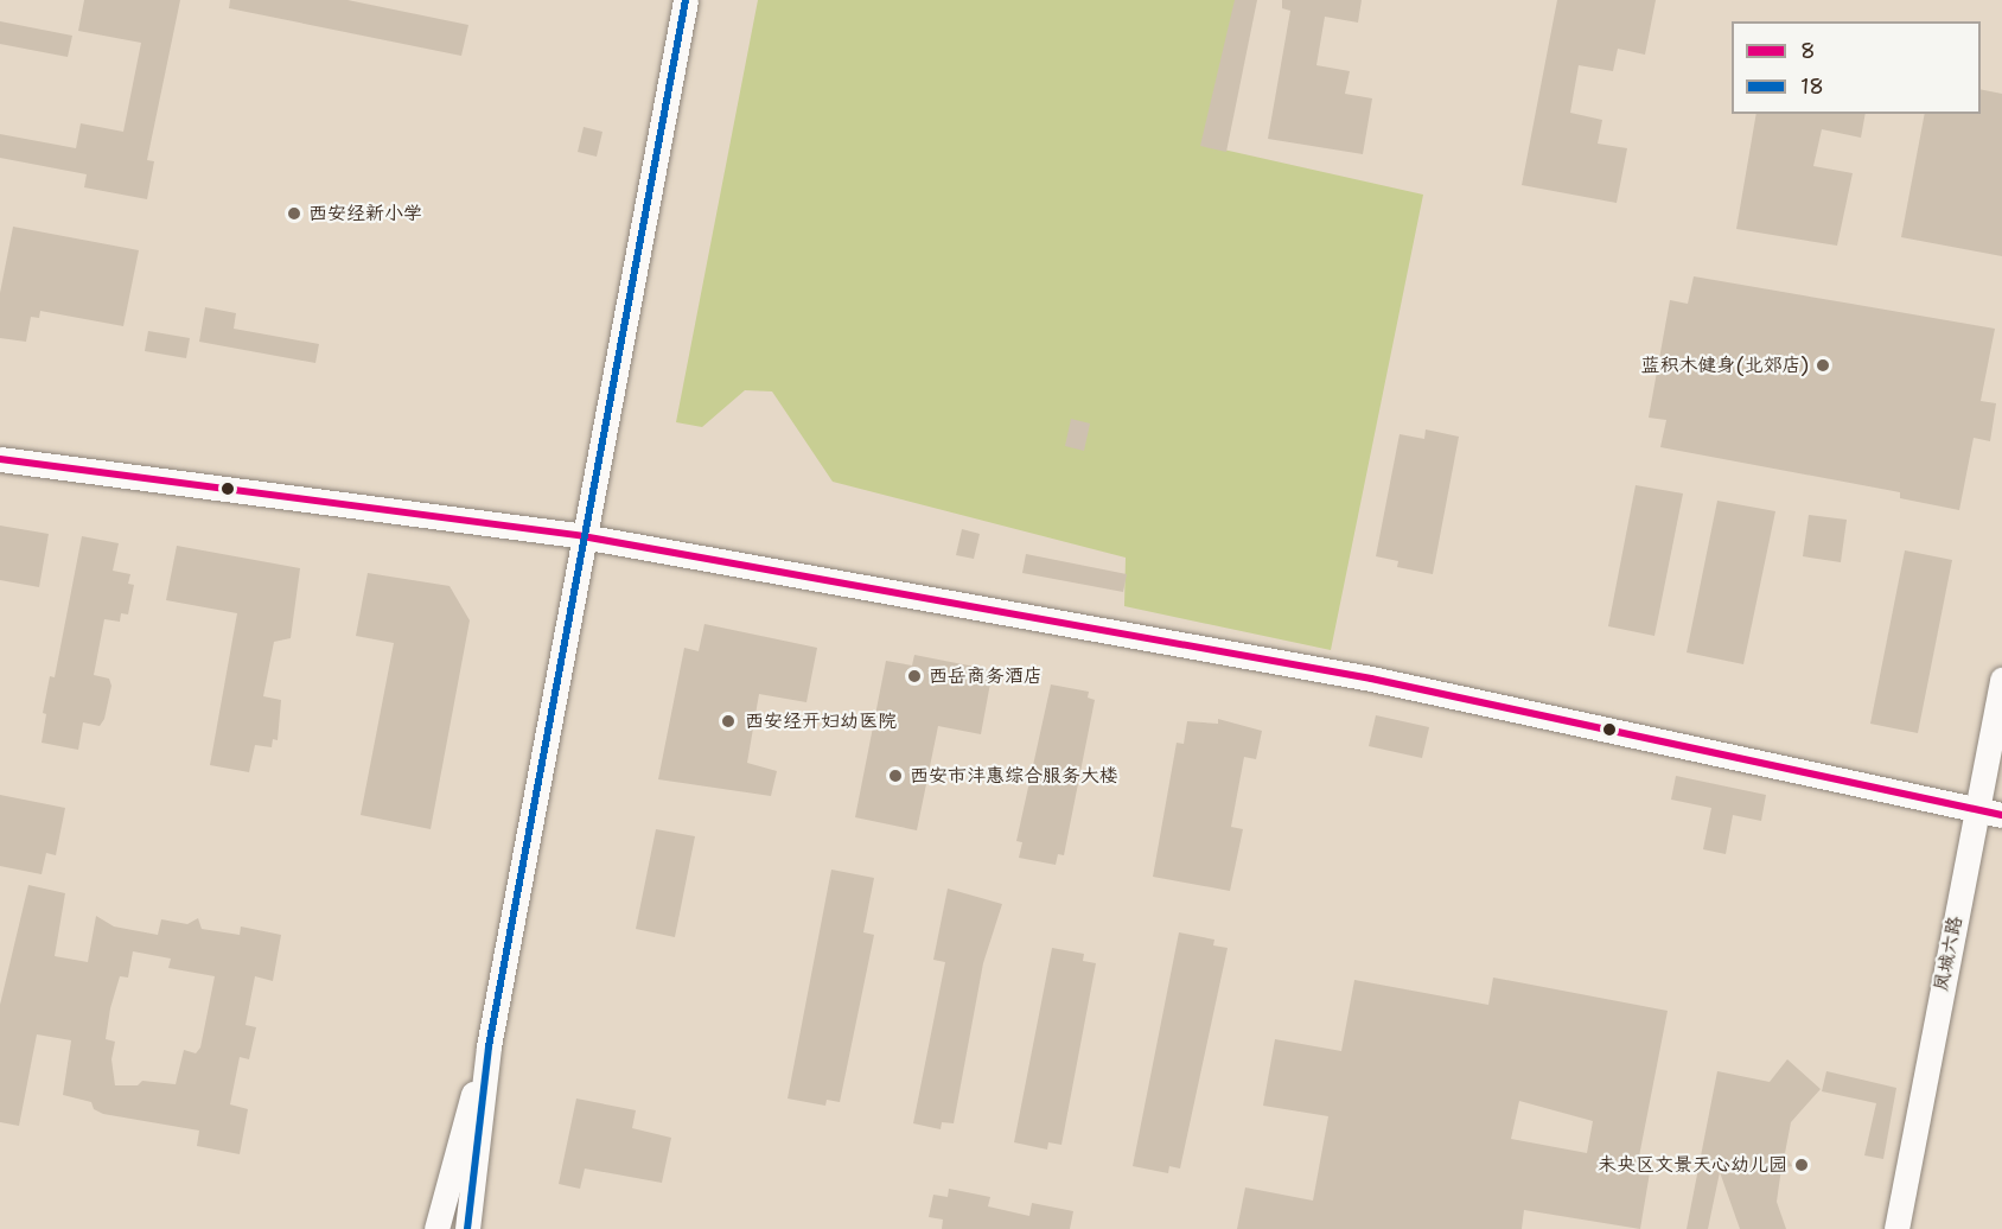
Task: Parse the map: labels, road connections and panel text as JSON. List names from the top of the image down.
{
  "streets": {
    "street": ["凤城六路"]
  },
  "places": [
    "西安经新小学",
    "蓝积木健身(北郊店)",
    "西岳商务酒店",
    "西安经开妇幼医院",
    "西安市沣惠综合服务大楼",
    "未央区文景天心幼儿园"
  ],
  "lines": ["transit line 18", "transit line 8"],
  "legend": ["8", "18"]
}
